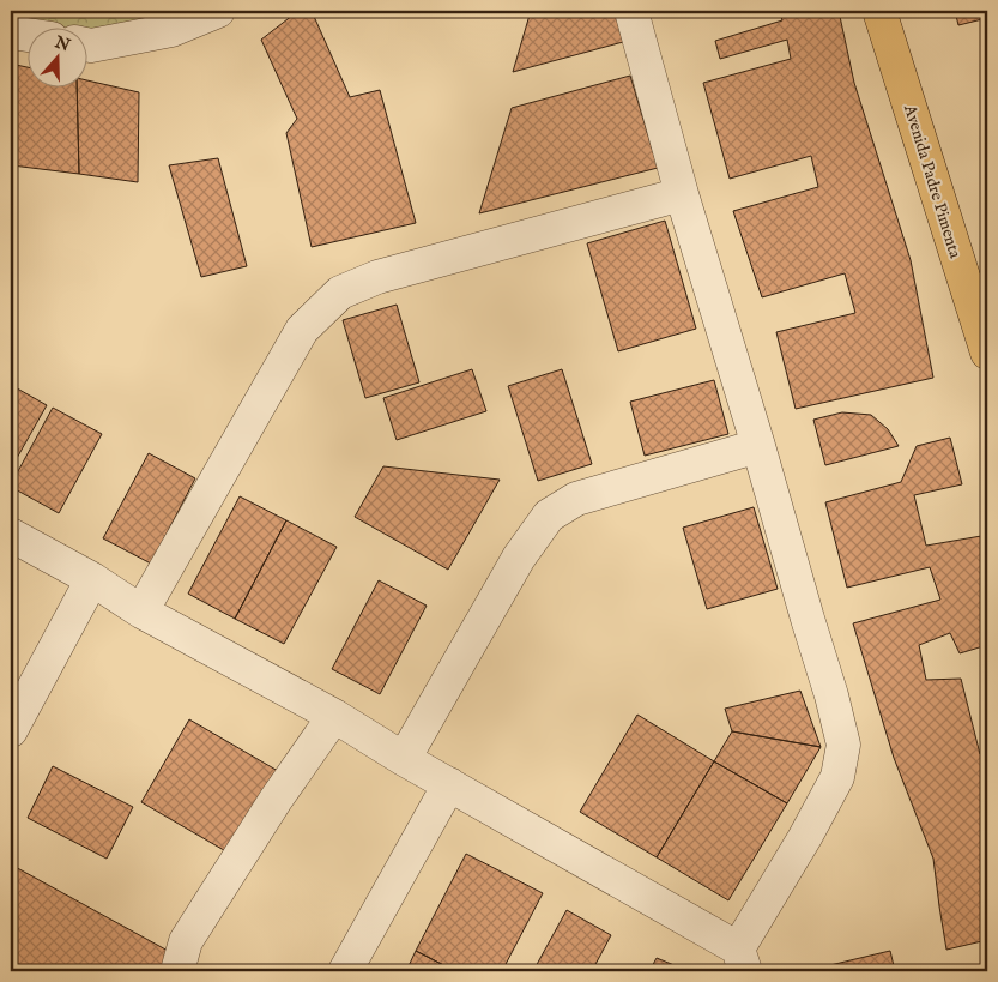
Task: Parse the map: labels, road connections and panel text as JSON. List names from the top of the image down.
{
  "streets": {
    "main road": ["Avenida Padre Pimenta"]
  },
  "north": "top"
}
